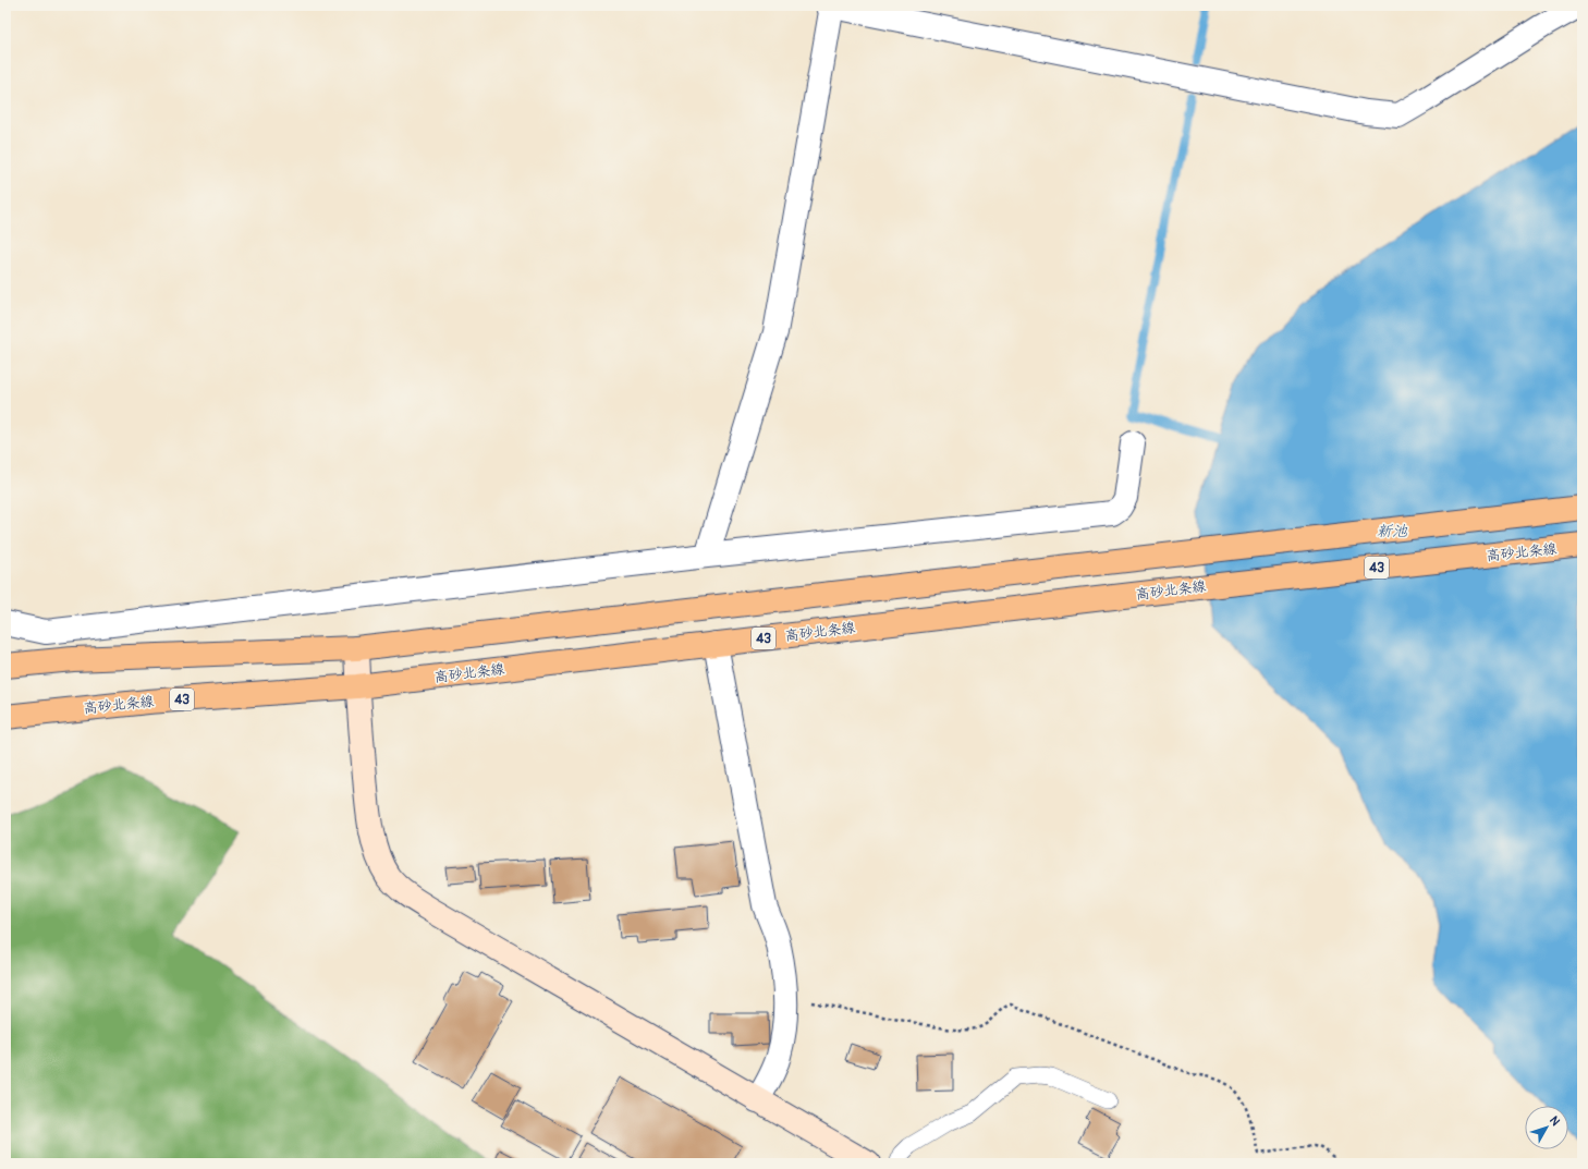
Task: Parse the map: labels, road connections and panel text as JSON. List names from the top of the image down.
{
  "streets": {
    "main road": ["高砂北条線", "43"]
  },
  "water": ["新池"],
  "north": "top right"
}
